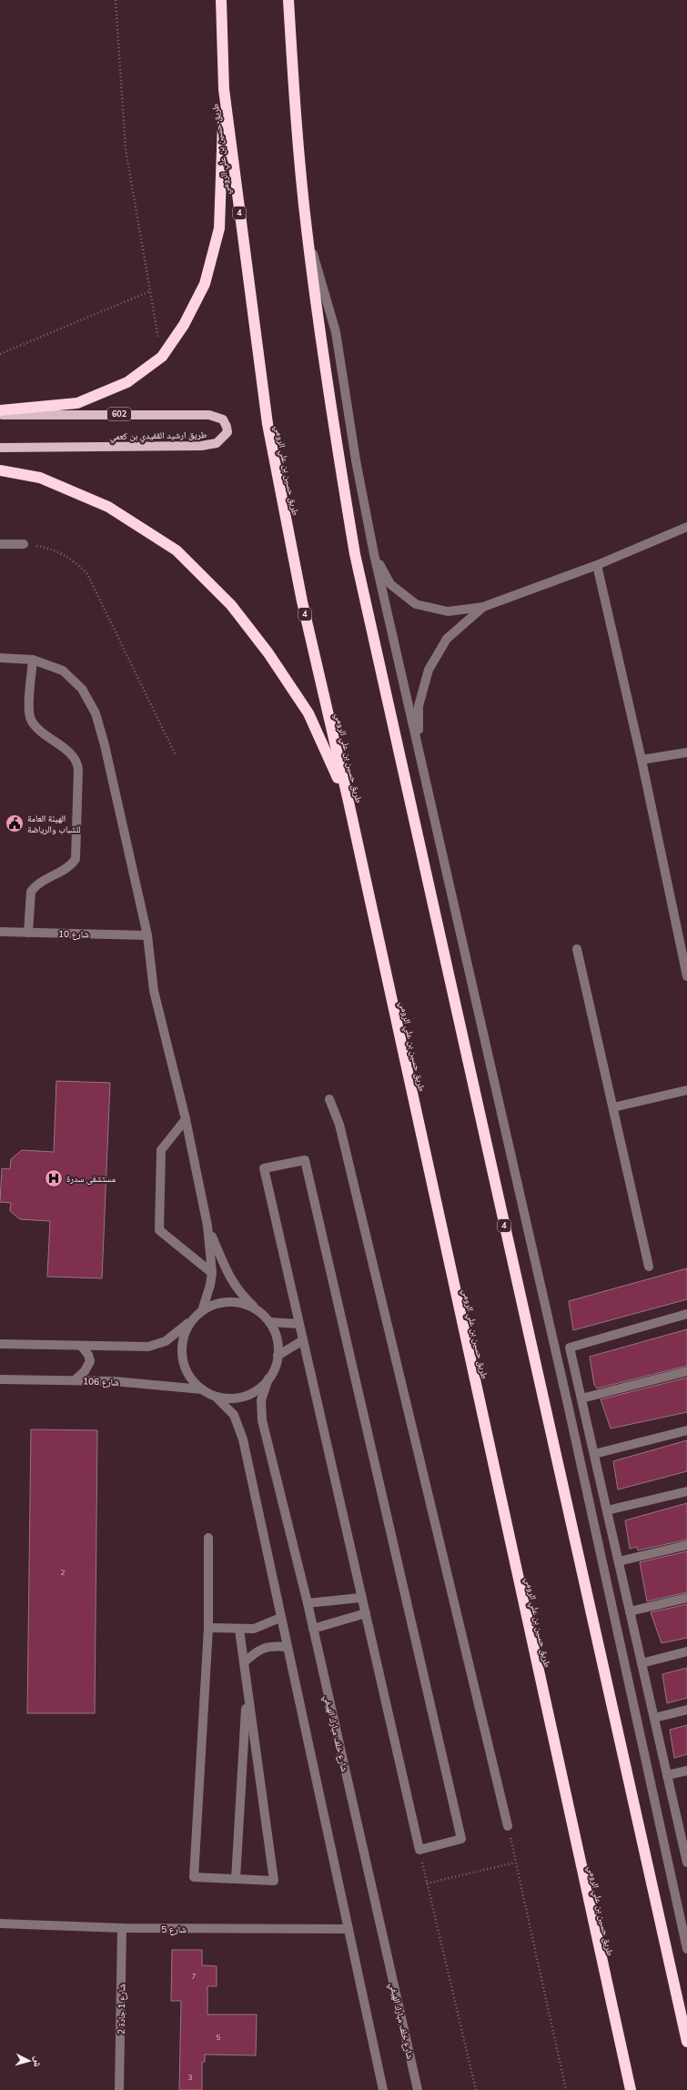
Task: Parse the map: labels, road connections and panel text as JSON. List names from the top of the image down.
{
  "streets": {
    "highway": ["طريق حسين بن علي الرومي", "4"],
    "main road": ["602", "طريق ارشيد القفيدي بن كعمي"],
    "street": [
      "شارع 10",
      "شارع 106",
      "شارع خلف مبارك الهيفي",
      "شارع 5",
      "شارع 1 جادة 2"
    ]
  },
  "crossings": [
    ["شارع 106", "شارع خلف مبارك الهيفي"],
    ["شارع 5", "شارع 1 جادة 2"]
  ],
  "places": {
    "public building": ["الهيئة العامة للشباب والرياضة"],
    "hospital": ["مستشفى سدرة"]
  },
  "house_numbers": [
    "2",
    "7",
    "5",
    "3"
  ],
  "north": "right"
}
